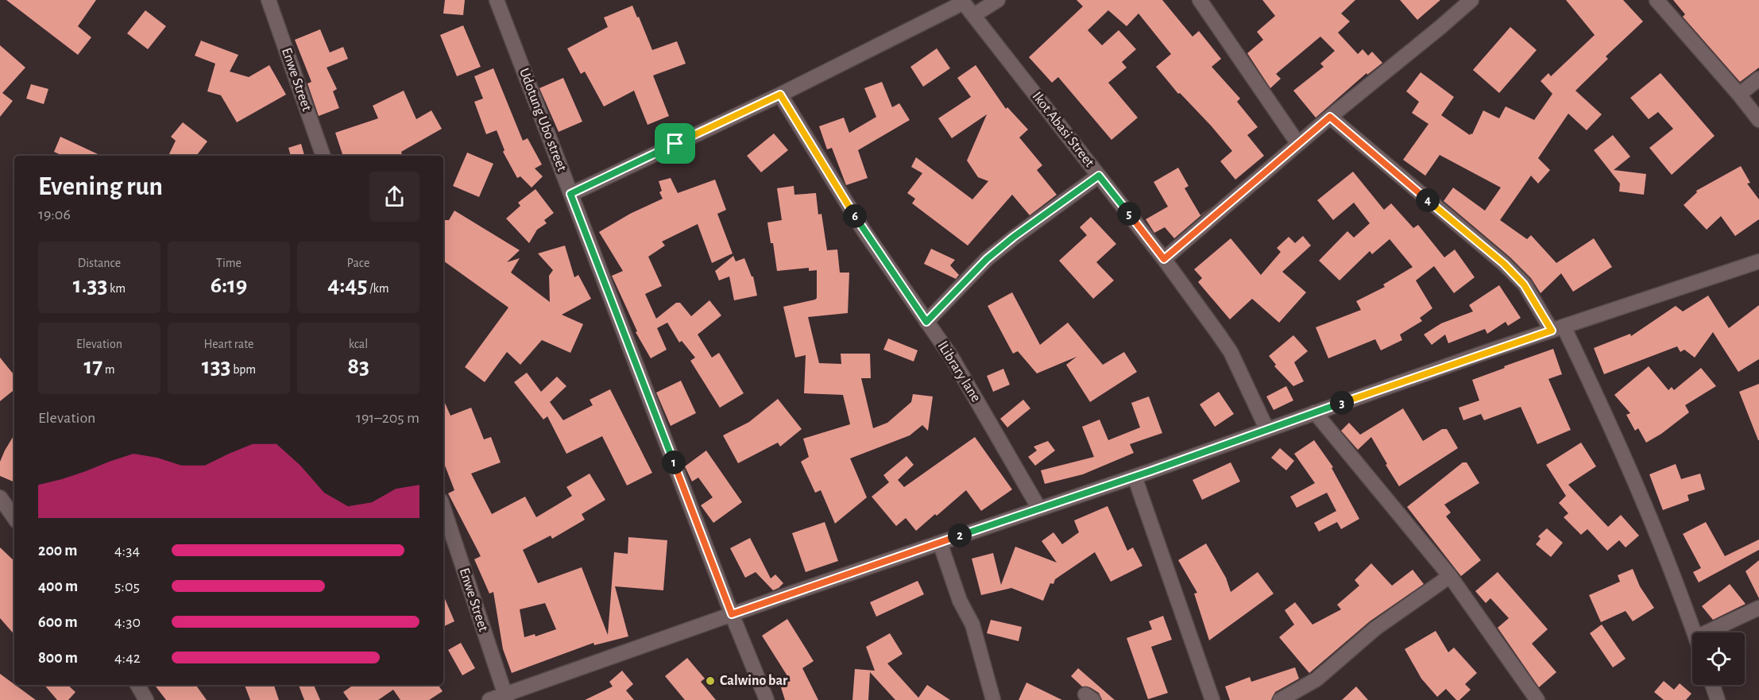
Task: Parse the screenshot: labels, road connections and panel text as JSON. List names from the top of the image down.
{
  "streets": {
    "street": [
      "Enwe Street",
      "Udotung Ubo street",
      "Ikot Abasi Street",
      "lLibrary lane"
    ]
  },
  "places": ["Calwino bar"],
  "page": {
    "heading": ["Evening run", "19:06"],
    "pins": [
      "4",
      "5",
      "6",
      "3",
      "1",
      "2"
    ],
    "stats": [
      ["Distance", "1.33 km"],
      ["Time", "6:19"],
      ["Pace", "4:45 /km"],
      ["Elevation", "17 m"],
      ["Heart rate", "133 bpm"],
      ["kcal", "83"]
    ],
    "chart": ["Elevation", "191–205 m"],
    "list": [
      {
        "name": "200 m",
        "note": "4:34"
      },
      {
        "name": "400 m",
        "note": "5:05"
      },
      {
        "name": "600 m",
        "note": "4:30"
      },
      {
        "name": "800 m",
        "note": "4:42"
      }
    ]
  }
}
